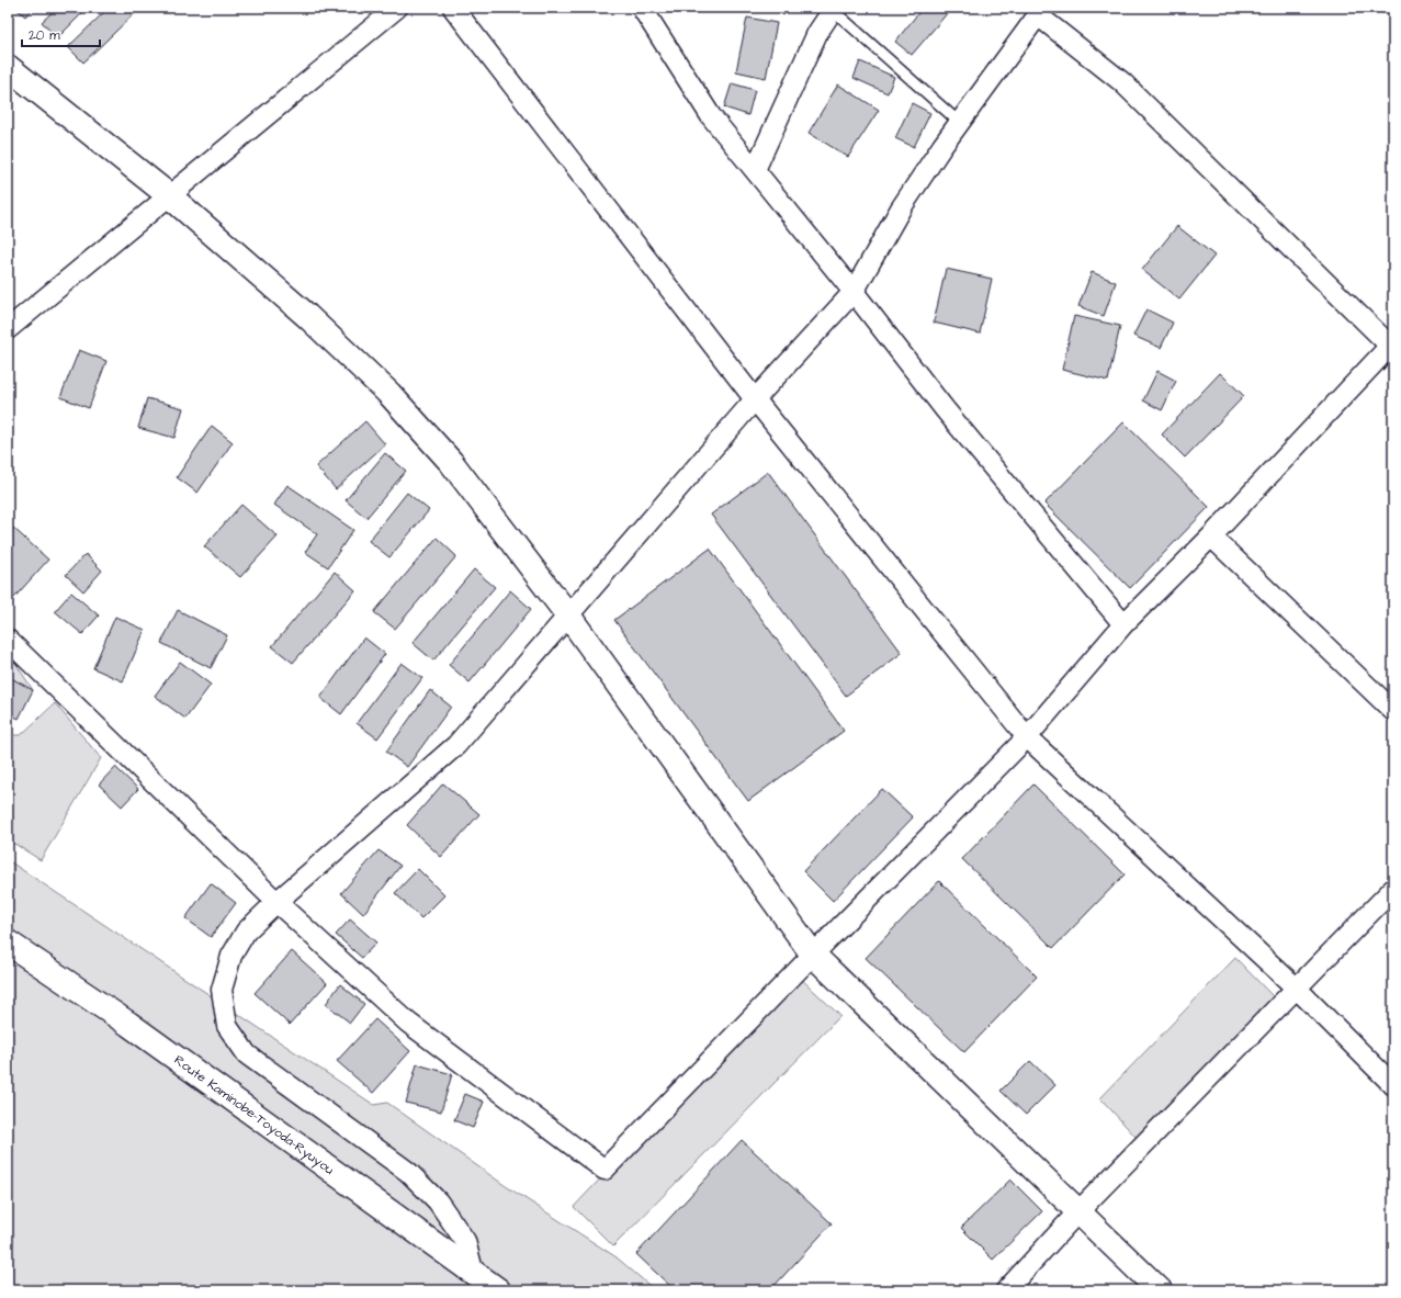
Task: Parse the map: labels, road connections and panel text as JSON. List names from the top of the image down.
{
  "streets": {
    "street": ["Route Kaminobe-Toyoda-Ryuyou"]
  },
  "scale_bar": "20 m"
}
